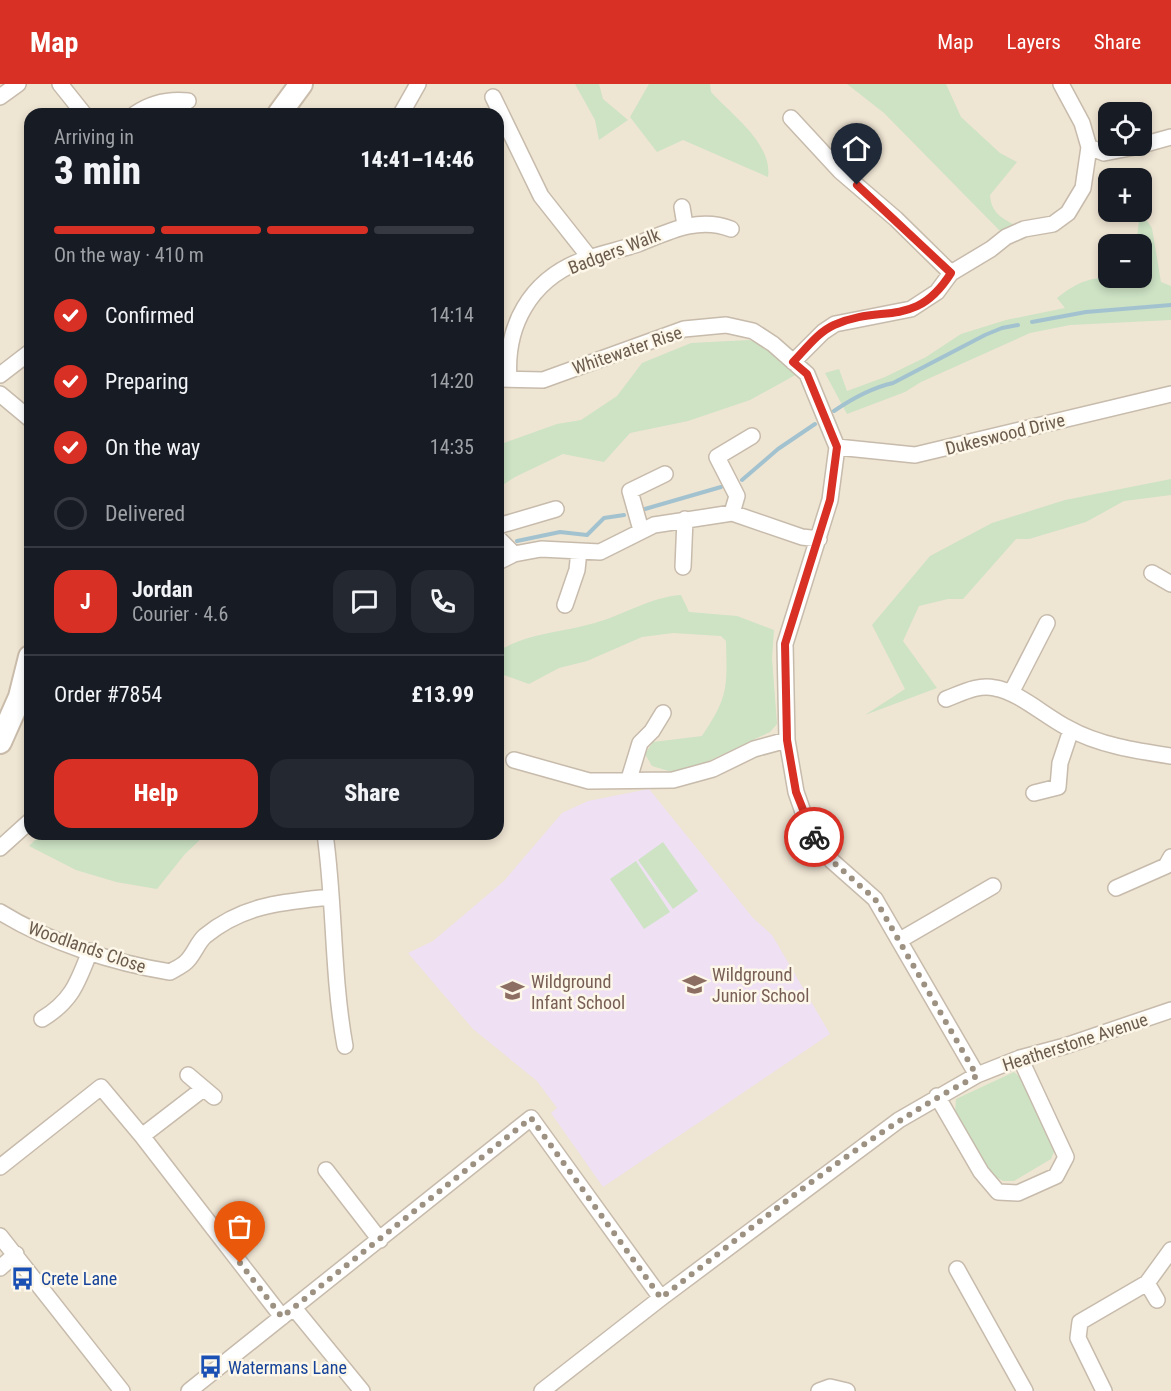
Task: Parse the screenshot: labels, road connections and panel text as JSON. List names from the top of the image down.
{
  "streets": {
    "street": [
      "Badgers Walk",
      "Whitewater Rise",
      "Dukeswood Drive",
      "Woodlands Close",
      "Heatherstone Avenue"
    ]
  },
  "crossings": [
    ["Badgers Walk", "Whitewater Rise"],
    ["Whitewater Rise", "Dukeswood Drive"]
  ],
  "places": {
    "school or university": ["Wildground Junior School", "Wildground Infant School"],
    "bus stop": ["Crete Lane", "Watermans Lane"]
  },
  "page": {
    "header": "Map",
    "nav": ["Map", "Layers", "Share"],
    "map_buttons": ["+", "−"],
    "heading": ["3 min", "Arriving in", "14:41–14:46"],
    "panel": [
      "Jordan",
      "Courier · 4.6",
      "Order #7854",
      "£13.99"
    ],
    "bar": "On the way · 410 m",
    "list": [
      ["Confirmed", "14:14"],
      ["Preparing", "14:20"],
      ["On the way", "14:35"],
      "Delivered"
    ],
    "round": "J",
    "buttons": ["Help", "Share"]
  }
}
